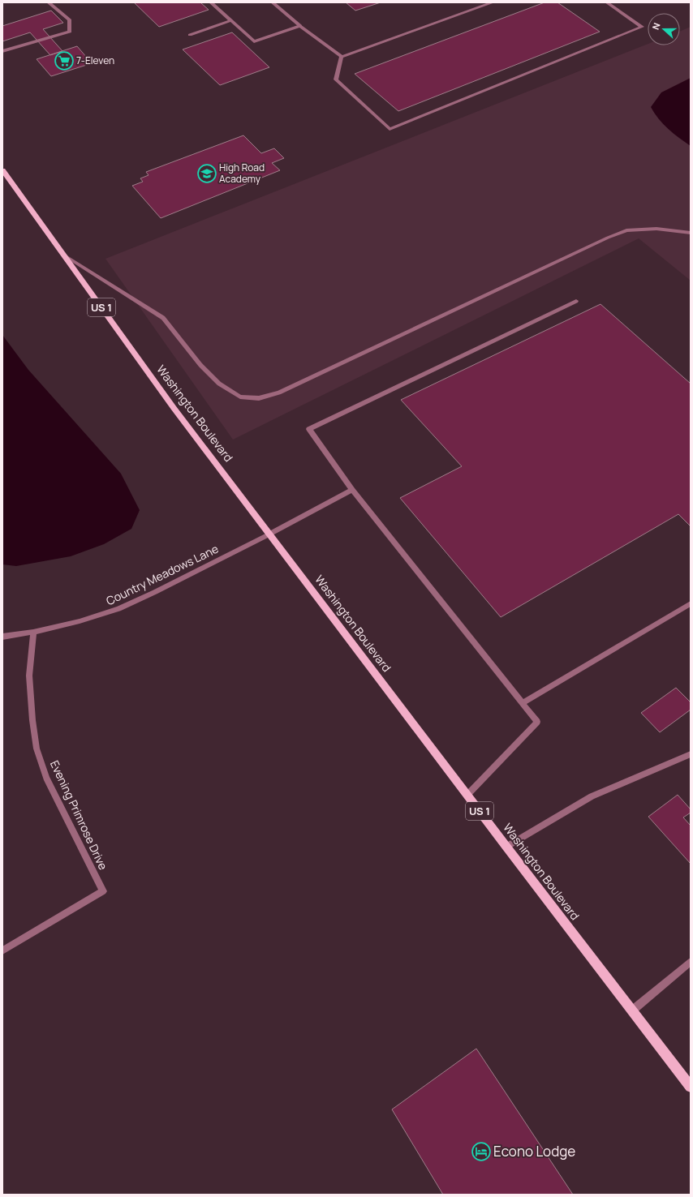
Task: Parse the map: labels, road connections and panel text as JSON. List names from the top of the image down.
{
  "streets": {
    "main road": ["US 1", "Washington Boulevard"],
    "street": ["Country Meadows Lane", "Evening Primrose Drive"]
  },
  "crossings": [
    ["Washington Boulevard", "Country Meadows Lane"],
    ["Country Meadows Lane", "Evening Primrose Drive"]
  ],
  "places": {
    "supermarket": ["7-Eleven"],
    "school or university": ["High Road Academy"],
    "hotel": ["Econo Lodge"]
  },
  "north": "left"
}
